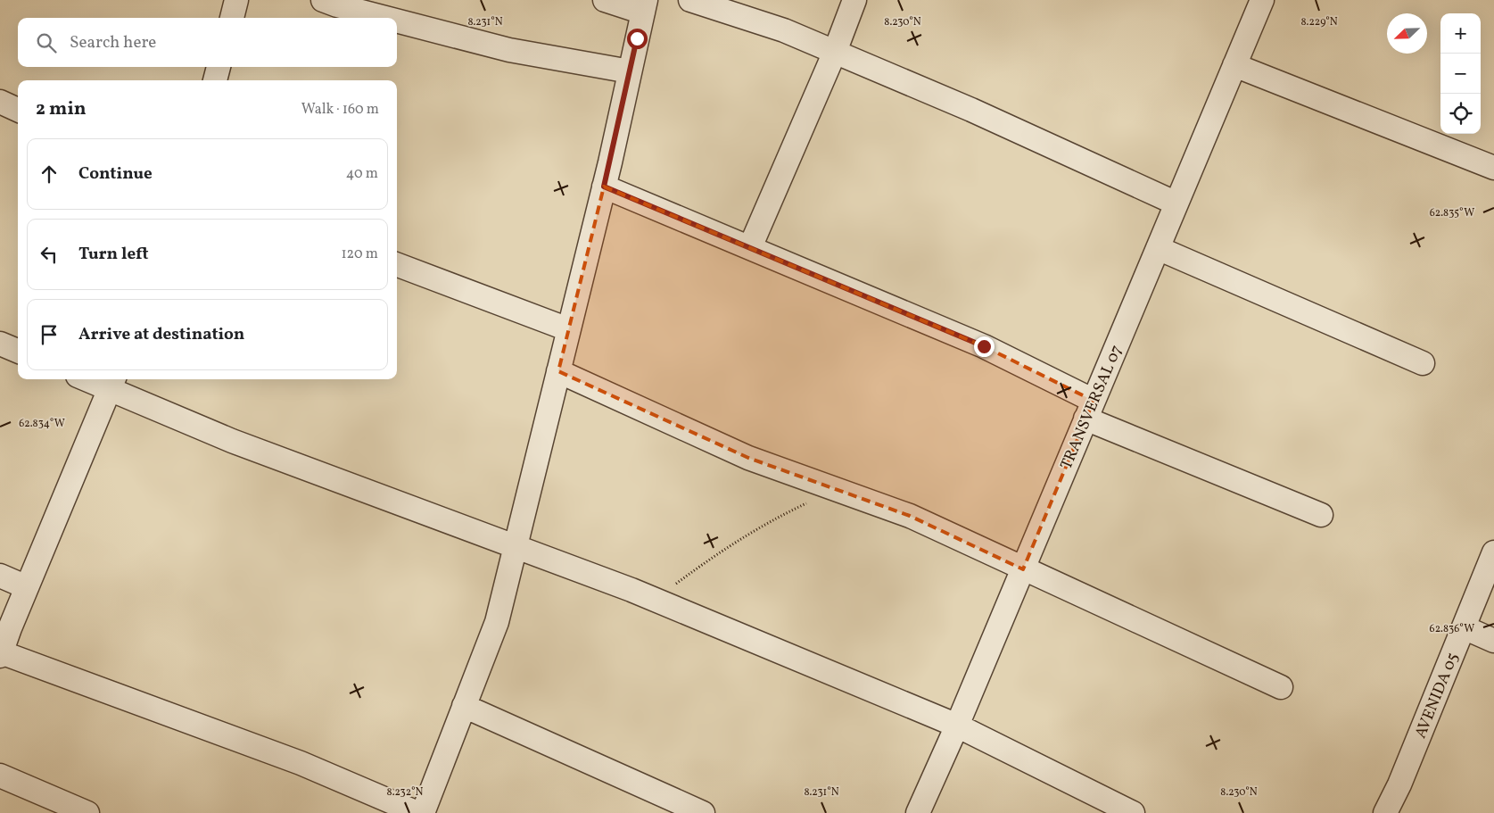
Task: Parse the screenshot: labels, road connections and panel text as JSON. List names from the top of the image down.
{
  "streets": {
    "street": ["TRANSVERSAL 07", "AVENIDA 05"]
  },
  "north": "bottom left",
  "page": {
    "map_buttons": ["+", "−"],
    "search": "Search here",
    "heading": ["2 min", "Walk · 160 m"],
    "list": [
      ["Continue", "40 m"],
      ["Turn left", "120 m"],
      "Arrive at destination"
    ]
  },
  "coordinates": [
    "8.231°N",
    "8.230°N",
    "8.229°N",
    "62.835°W",
    "62.834°W",
    "62.836°W",
    "8.232°N"
  ]
}
